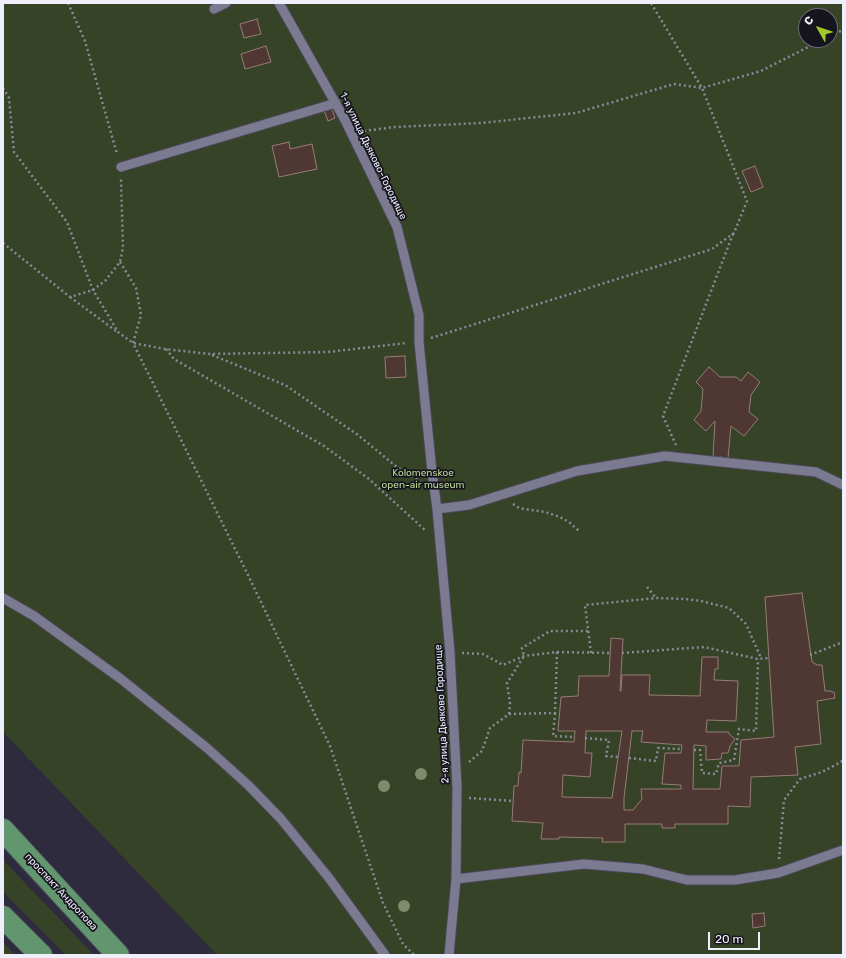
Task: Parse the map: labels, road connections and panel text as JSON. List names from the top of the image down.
{
  "streets": {
    "main road": ["проспект Андропова"],
    "lane": ["1-я улица Дьяково-Городище", "2-я улица Дьяково Городище"]
  },
  "crossings": [
    ["1-я улица Дьяково-Городище", "2-я улица Дьяково Городище"]
  ],
  "parks": ["Kolomenskoe open-air museum"],
  "scale_bar": "20 m",
  "north": "top left"
}
